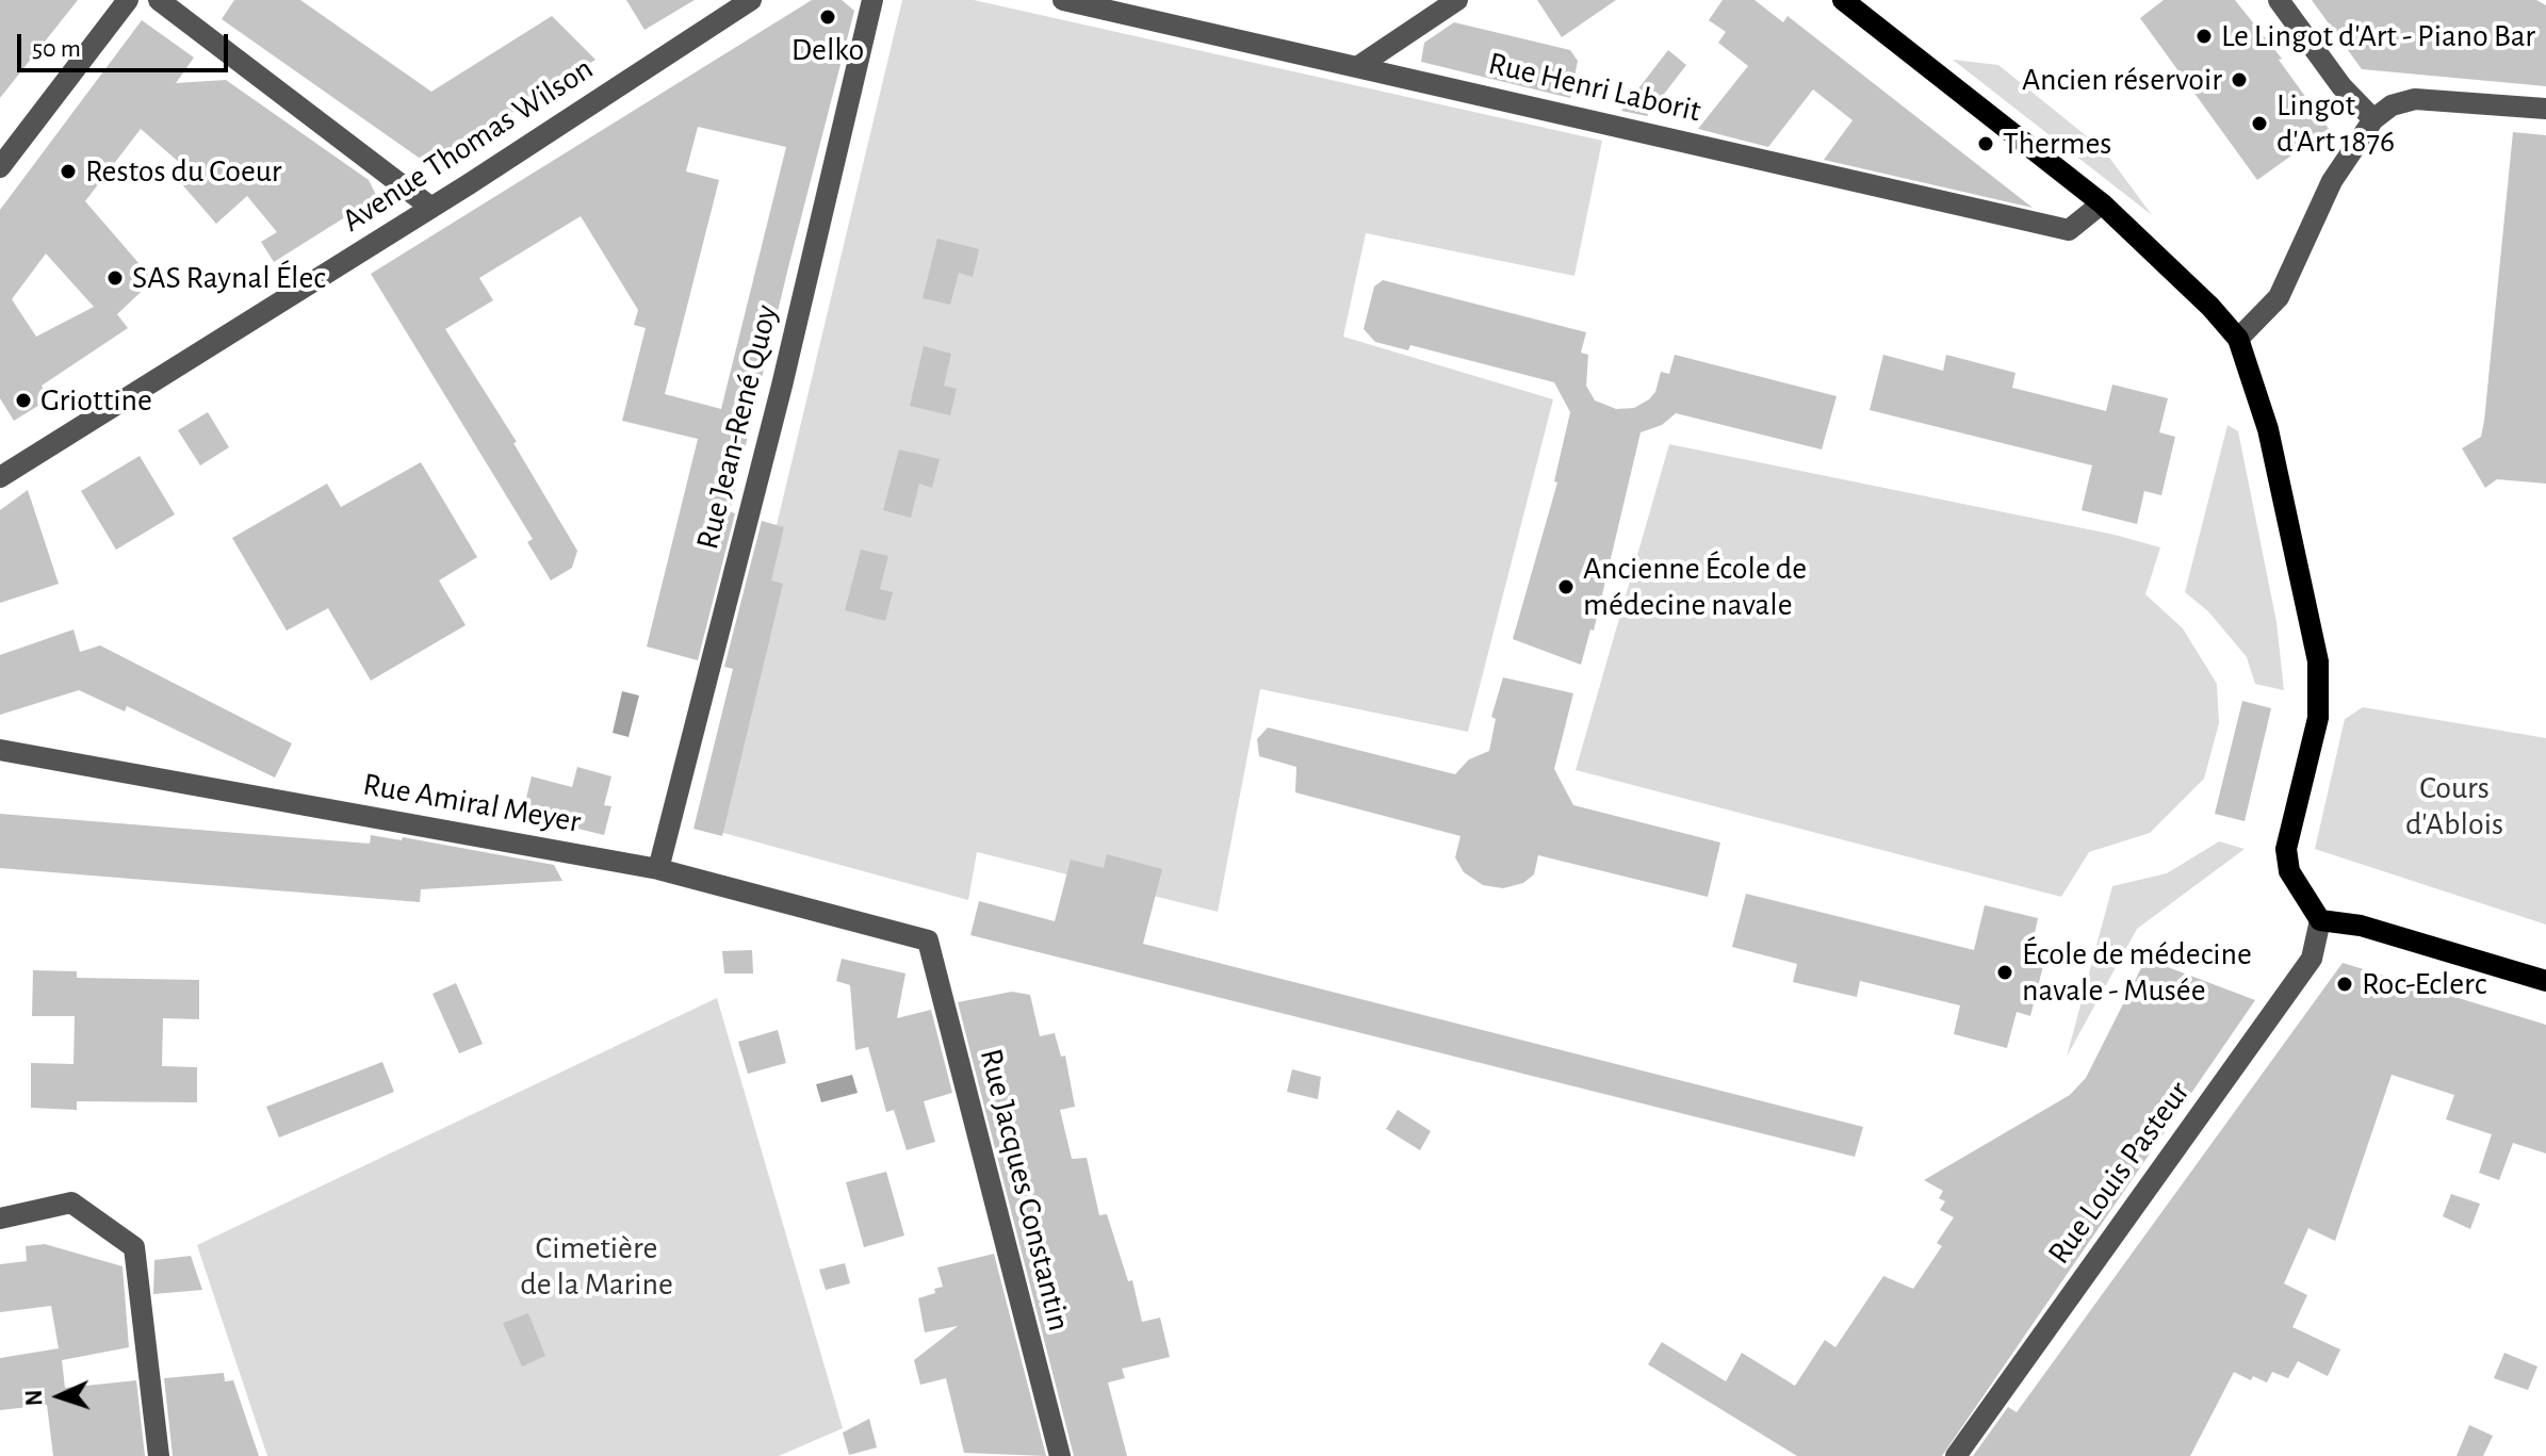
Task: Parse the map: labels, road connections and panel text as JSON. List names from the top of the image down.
{
  "streets": {
    "street": [
      "Rue Henri Laborit",
      "Avenue Thomas Wilson",
      "Rue Jean-René Quoy",
      "Rue Amiral Meyer",
      "Rue Louis Pasteur",
      "Rue Jacques Constantin"
    ]
  },
  "crossings": [
    ["Rue Jean-René Quoy", "Rue Amiral Meyer"],
    ["Rue Amiral Meyer", "Rue Jacques Constantin"]
  ],
  "parks": ["Cours d'Ablois", "Cimetière de la Marine"],
  "places": [
    "Delko",
    "Le Lingot d'Art - Piano Bar",
    "Ancien réservoir",
    "Lingot d'Art 1876",
    "Thermes",
    "Restos du Coeur",
    "SAS Raynal Élec",
    "Griottine",
    "Ancienne École de médecine navale",
    "École de médecine navale - Musée",
    "Roc-Eclerc"
  ],
  "scale_bar": "50 m",
  "north": "left"
}
